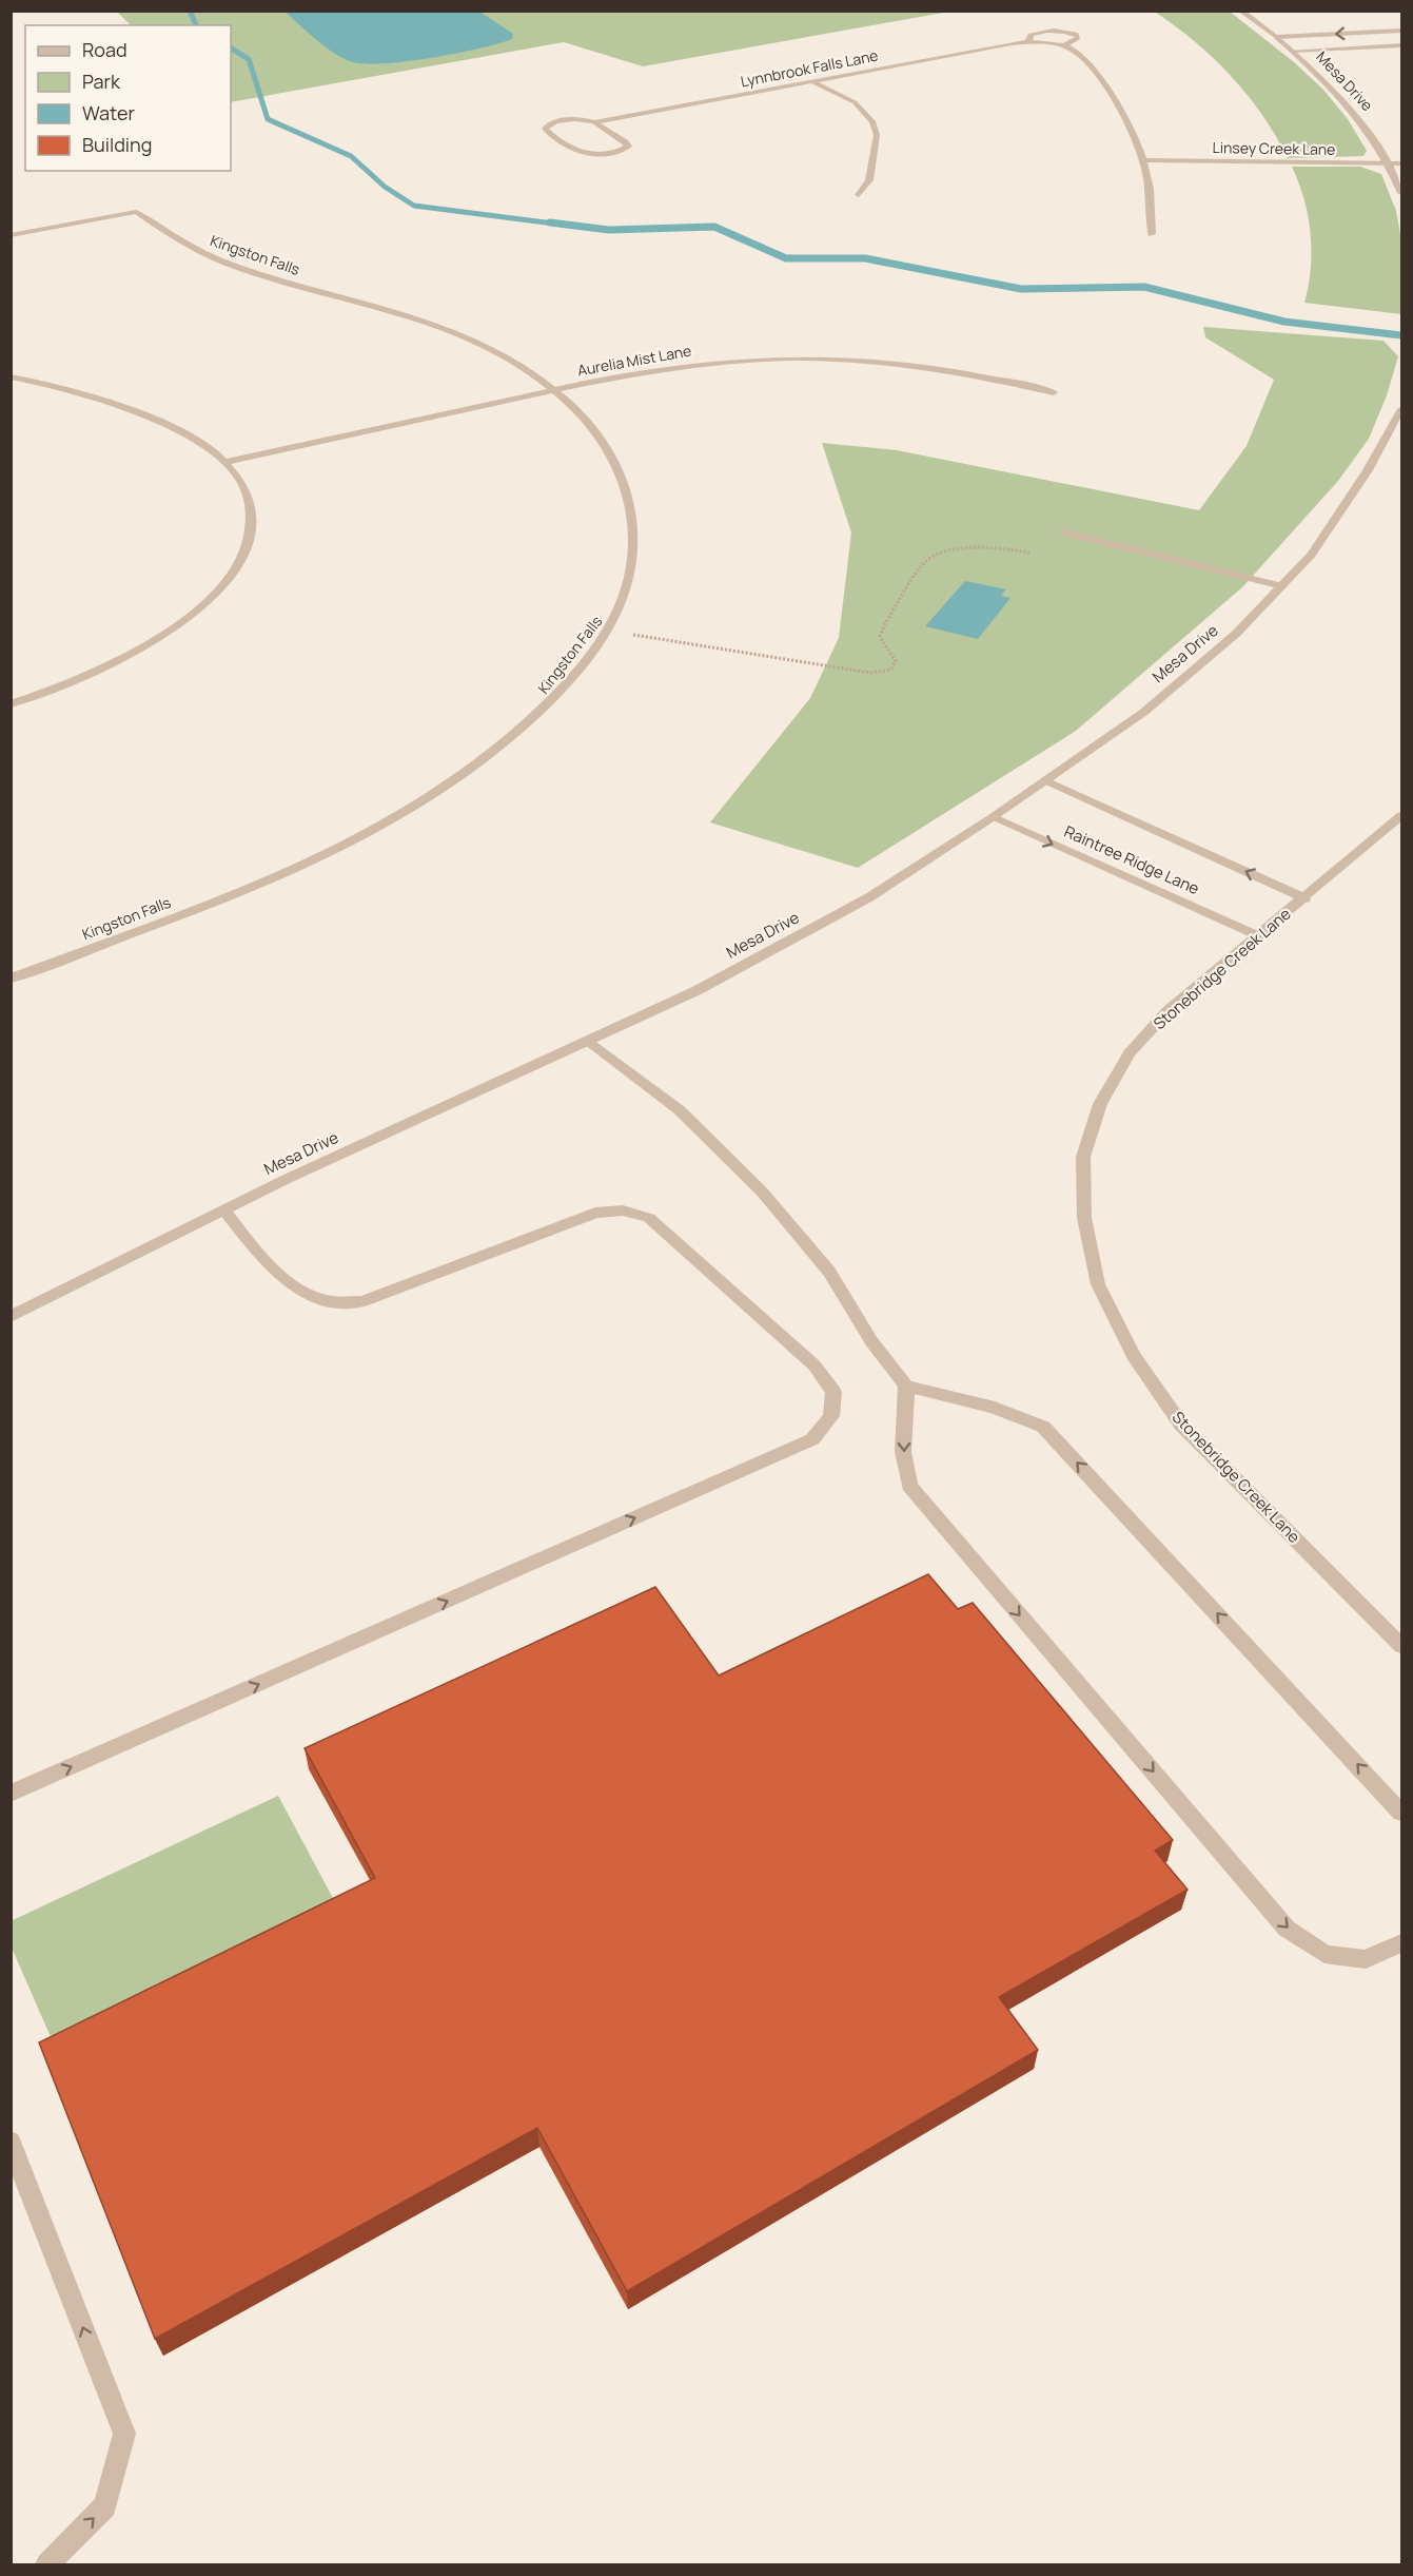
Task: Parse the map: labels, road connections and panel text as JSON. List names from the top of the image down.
{
  "streets": {
    "street": [
      "Lynnbrook Falls Lane",
      "Mesa Drive",
      "Linsey Creek Lane",
      "Kingston Falls",
      "Aurelia Mist Lane",
      "Raintree Ridge Lane",
      "Stonebridge Creek Lane"
    ]
  },
  "crossings": [
    ["Mesa Drive", "Linsey Creek Lane"],
    ["Mesa Drive", "Raintree Ridge Lane"],
    ["Kingston Falls", "Aurelia Mist Lane"],
    ["Raintree Ridge Lane", "Stonebridge Creek Lane"]
  ],
  "legend": [
    "Road",
    "Park",
    "Water",
    "Building"
  ]
}
